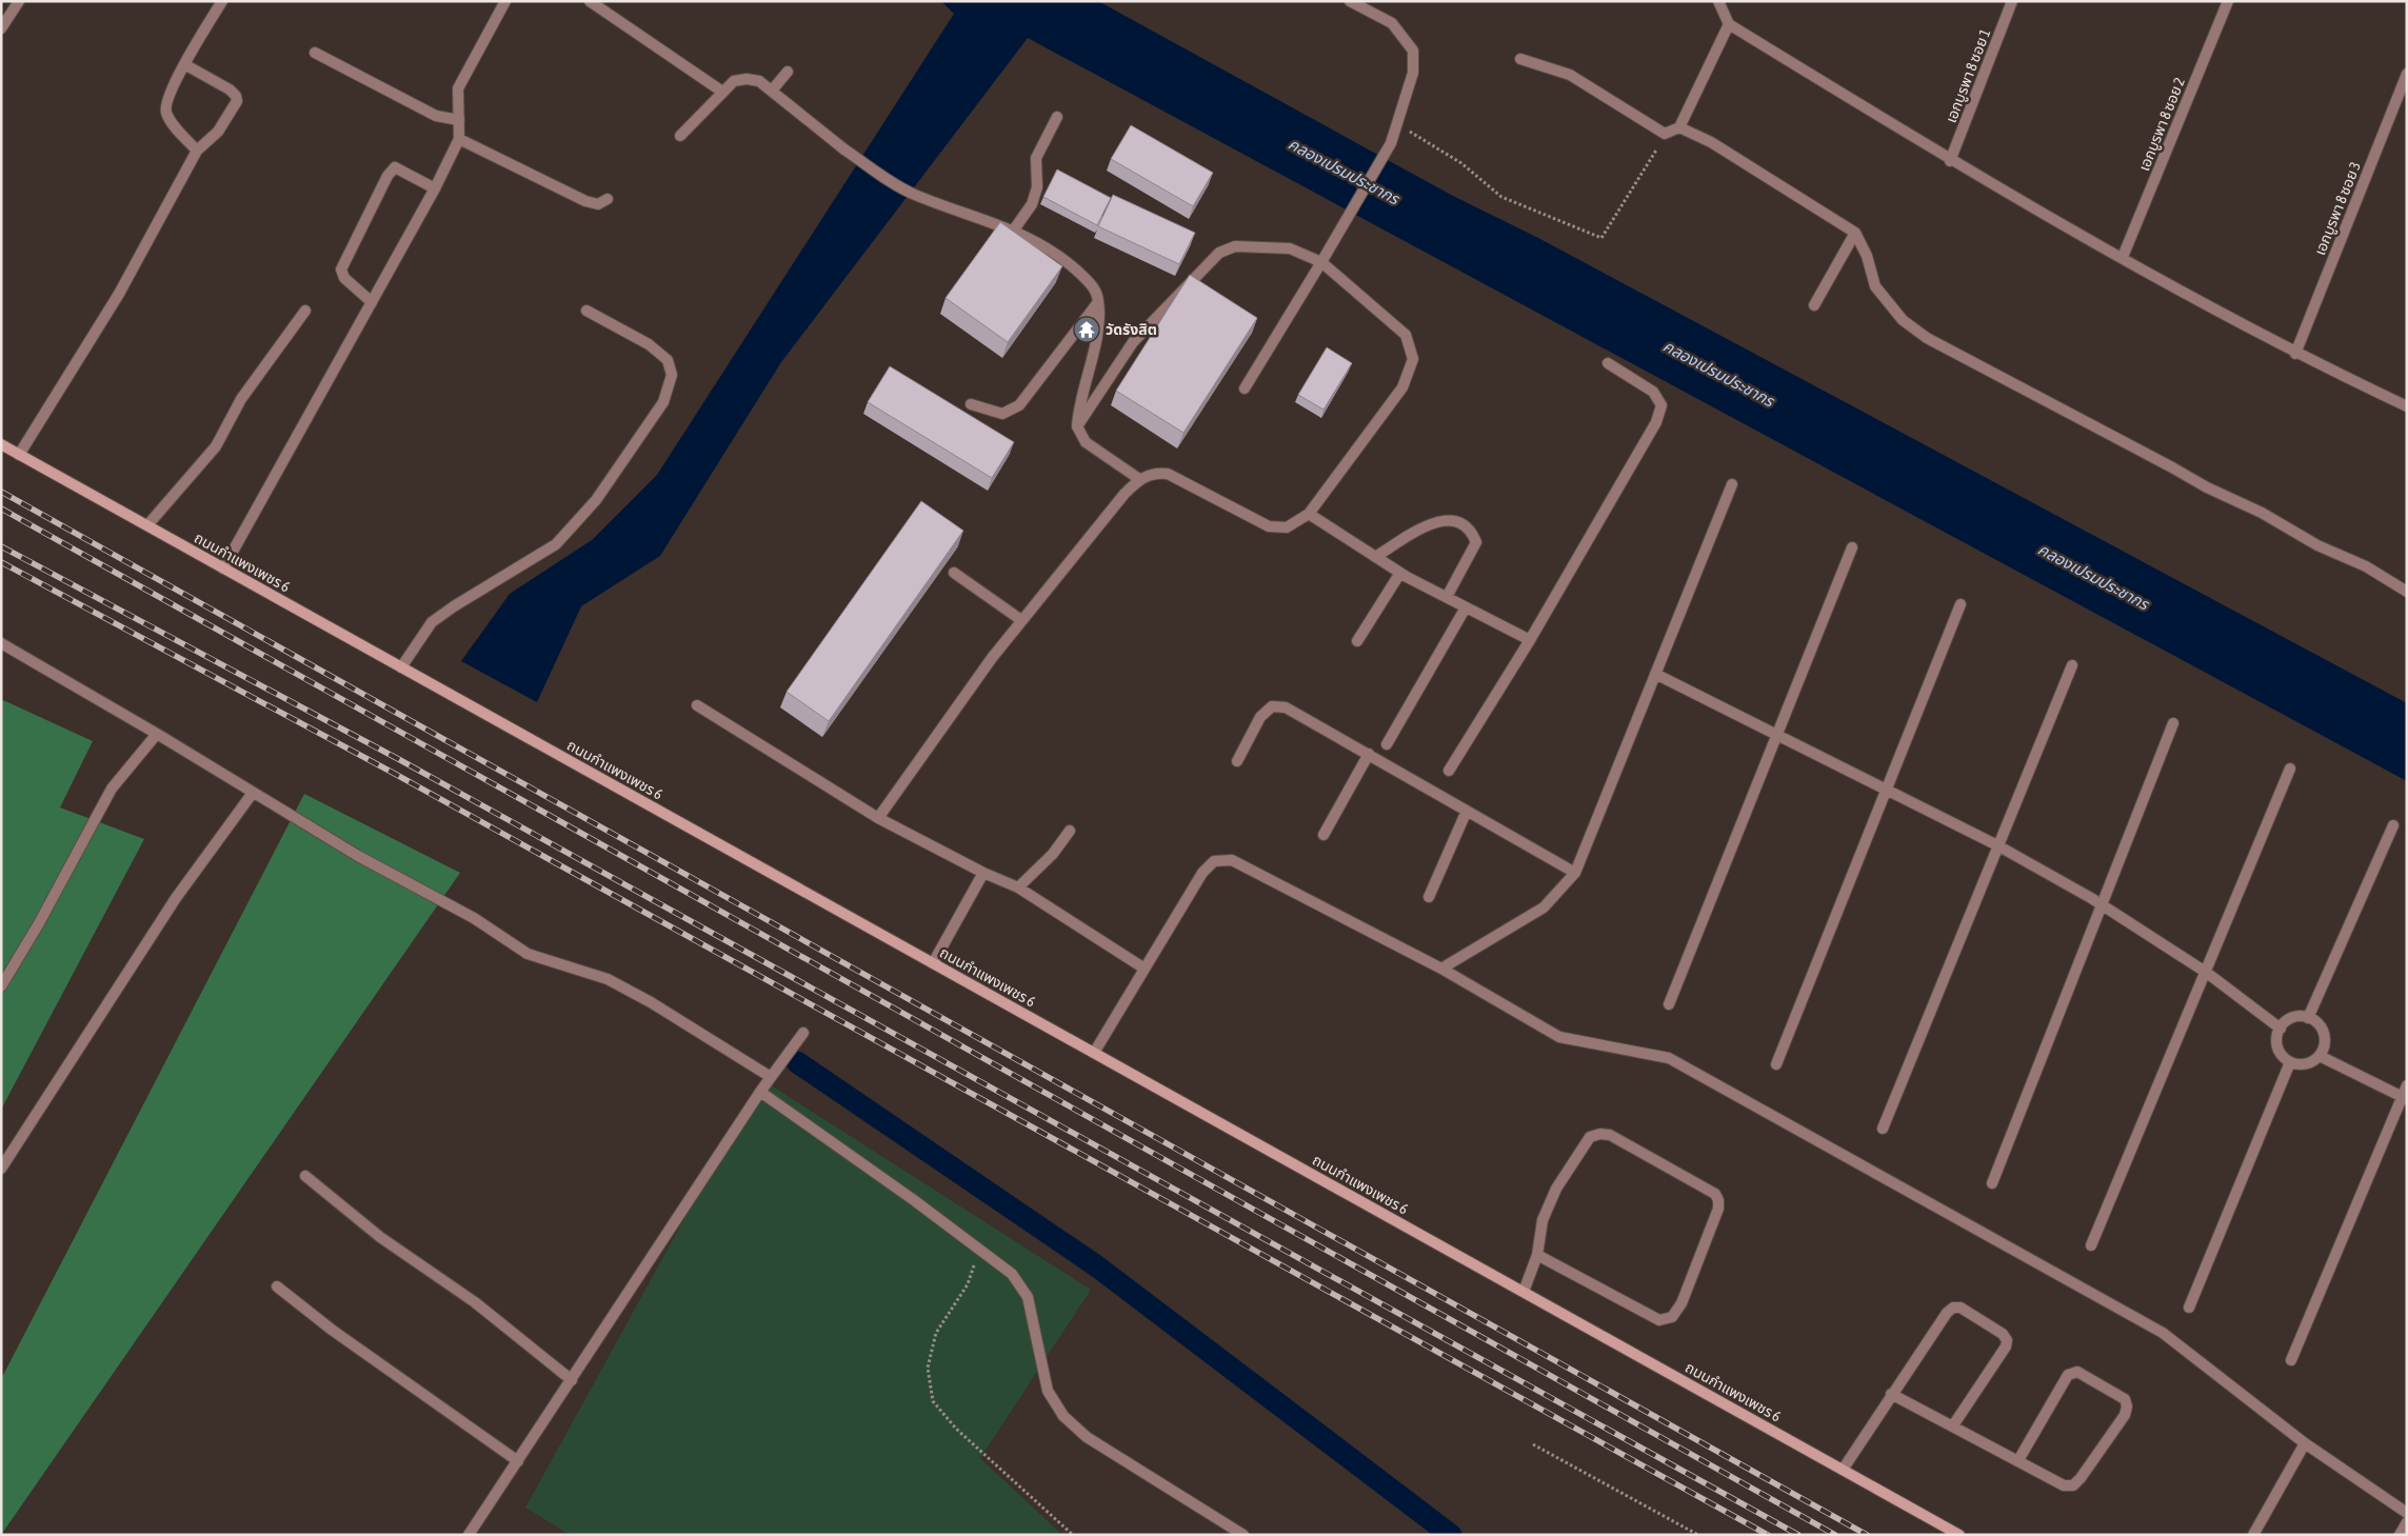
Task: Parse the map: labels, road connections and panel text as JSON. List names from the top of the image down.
{
  "streets": {
    "main road": ["ถนนกำแพงเพชร 6"],
    "street": ["เอกบูรพา 8 ซอย 1", "เอกบูรพา 8 ซอย 2", "เอกบูรพา 8 ซอย 3"]
  },
  "water": ["คลองเปรมประชากร"],
  "places": {
    "temple": ["วัดรังสิต"]
  }
}
